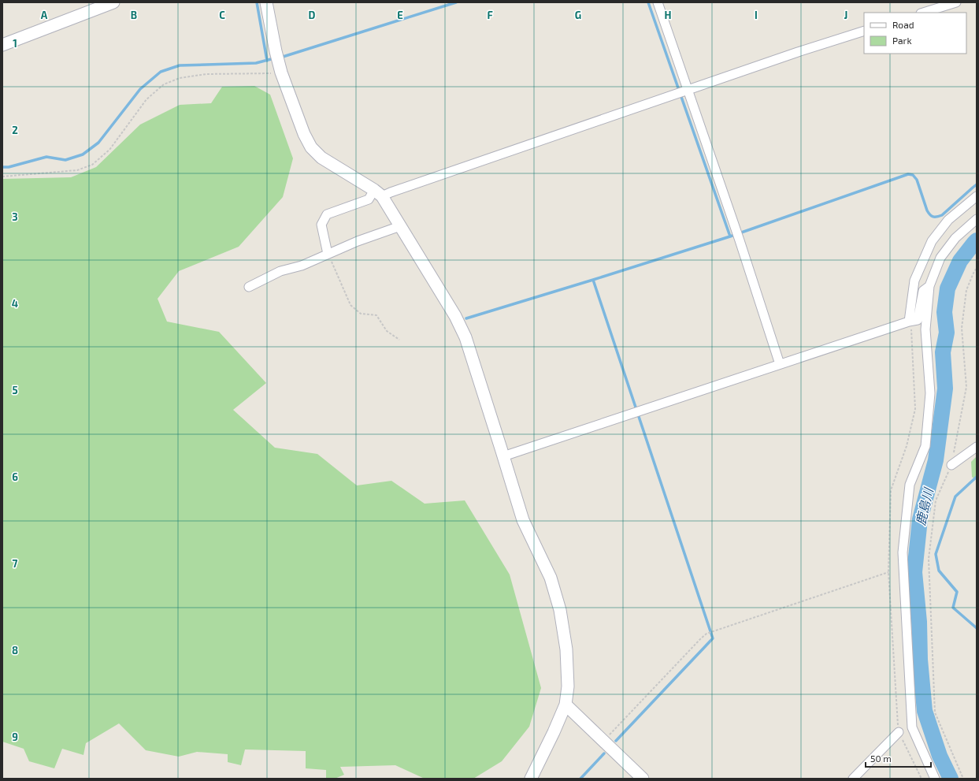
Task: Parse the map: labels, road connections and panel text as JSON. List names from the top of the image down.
{
  "water": ["鹿島川"],
  "legend": ["Road", "Park"],
  "scale_bar": "50 m",
  "grid": {
    "columns": [
      "A",
      "B",
      "C",
      "D",
      "E",
      "F",
      "G",
      "H",
      "I",
      "J"
    ],
    "rows": [
      "1",
      "2",
      "3",
      "4",
      "5",
      "6",
      "7",
      "8",
      "9"
    ]
  }
}
